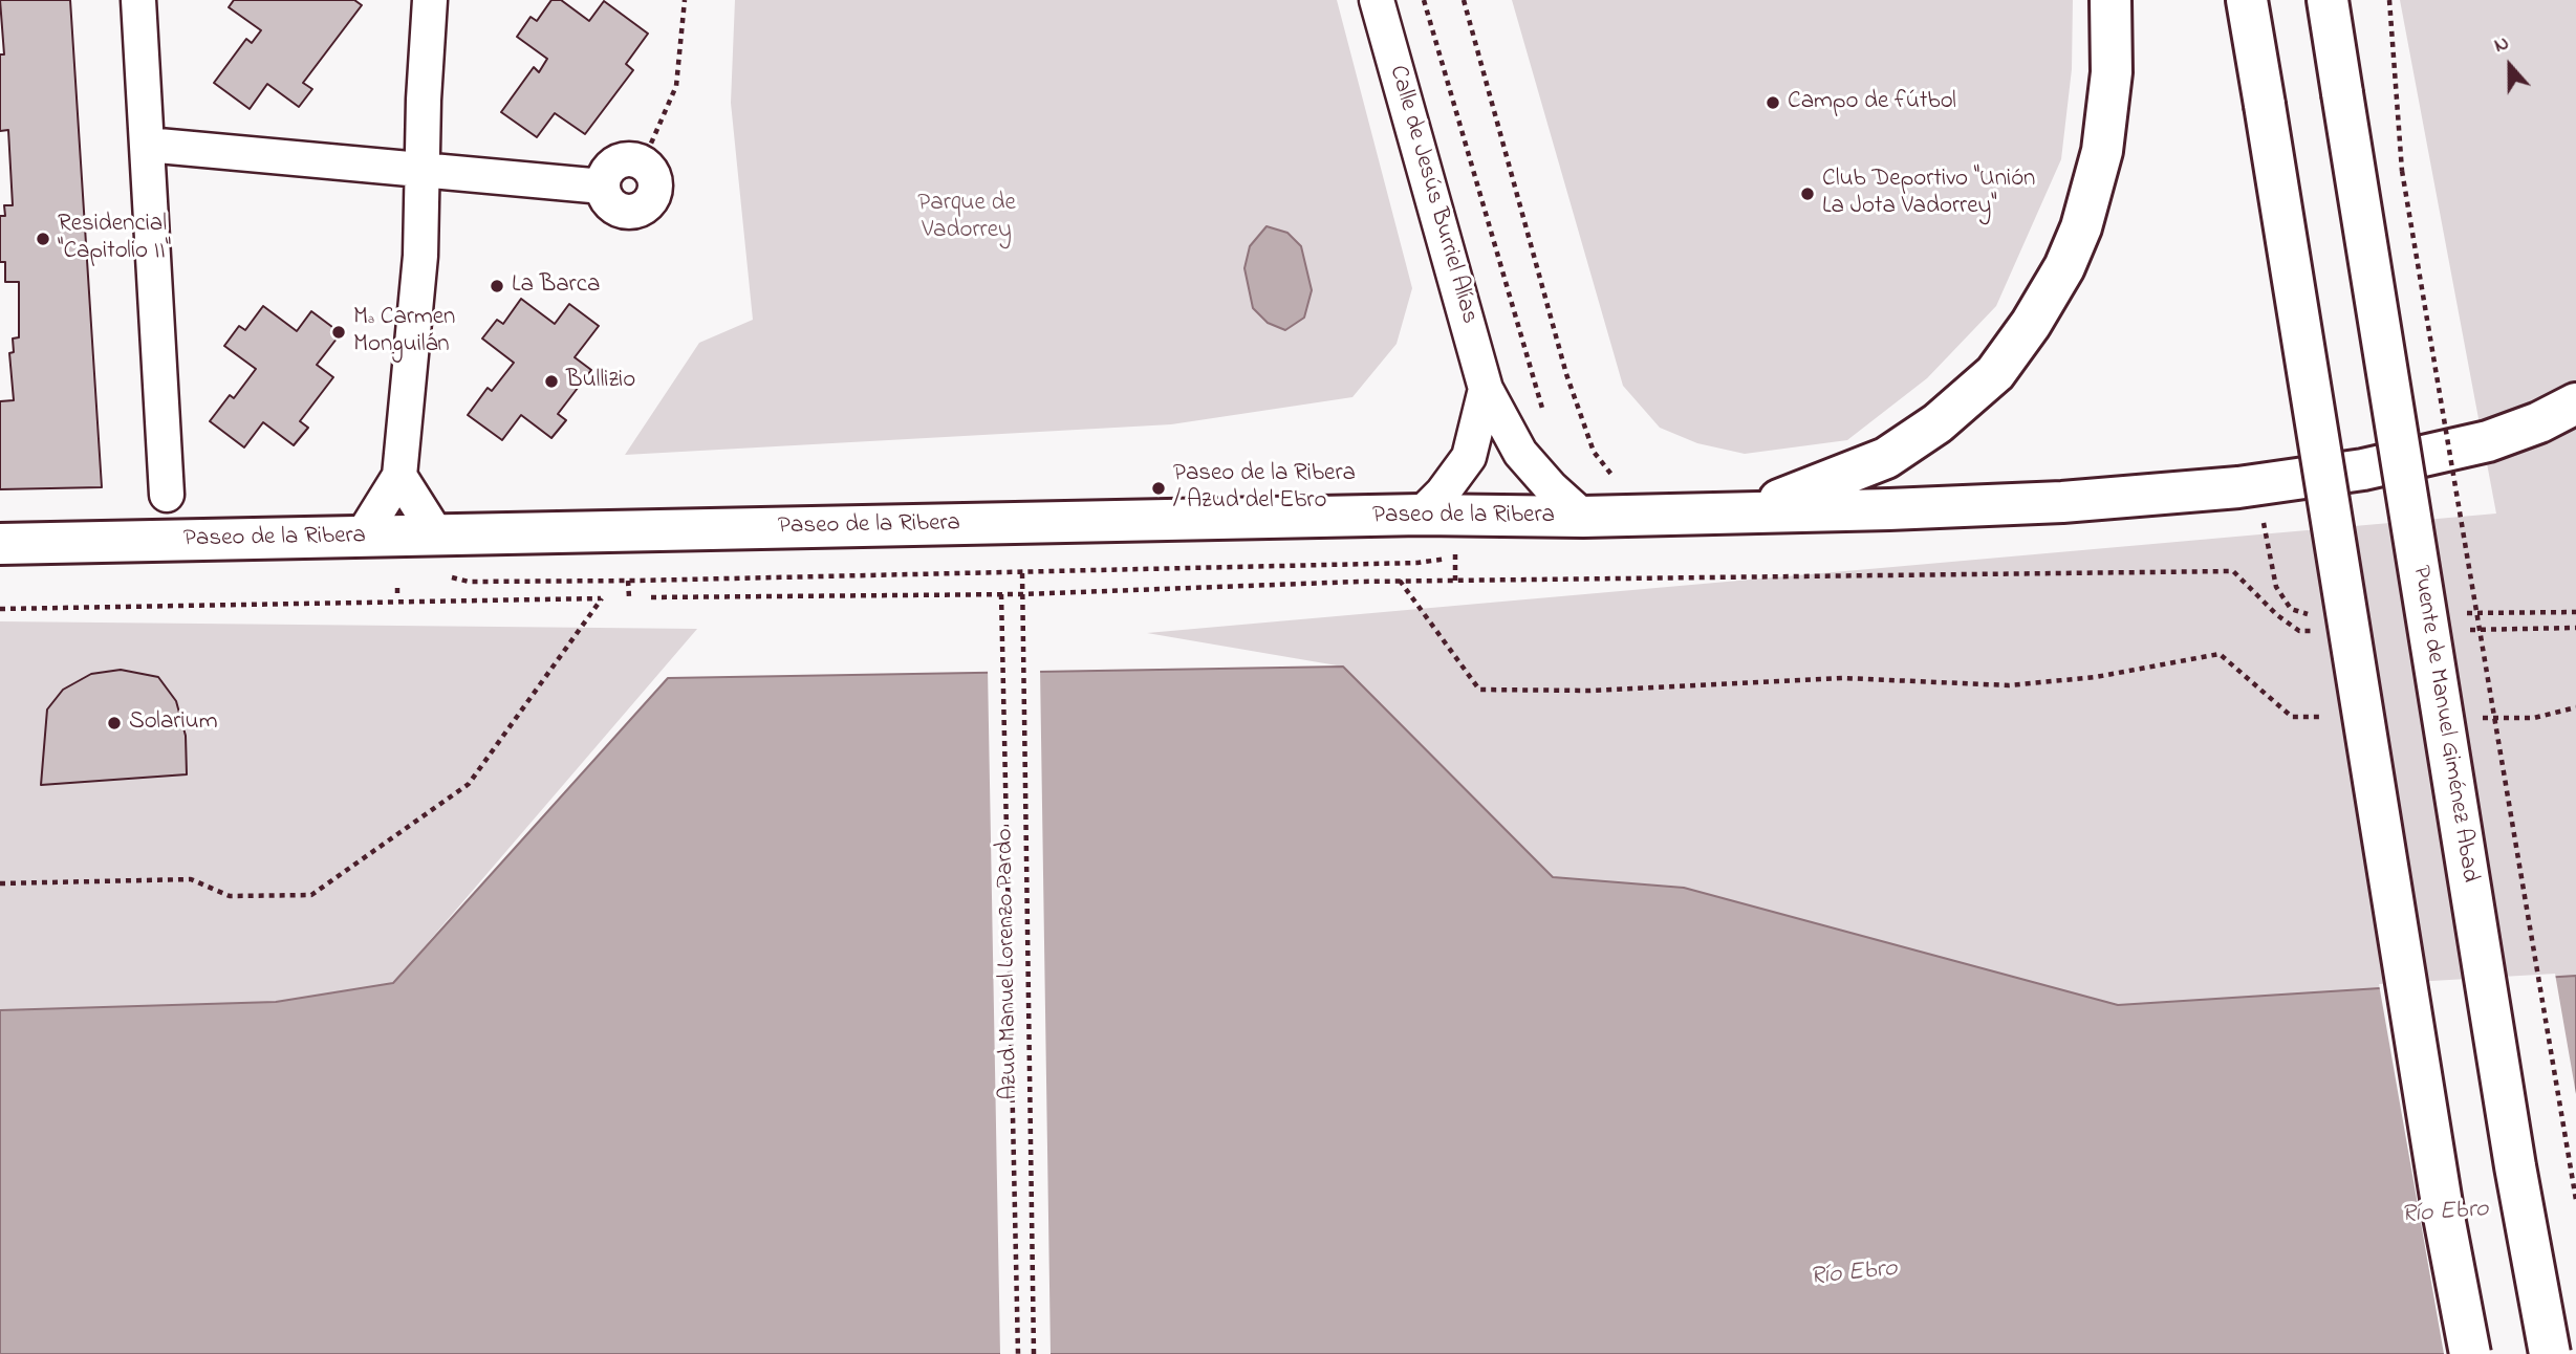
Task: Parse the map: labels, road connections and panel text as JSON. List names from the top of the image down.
{
  "streets": {
    "main road": ["Paseo de la Ribera", "Puente de Manuel Giménez Abad"],
    "street": ["Calle de Jesús Burriel Alías"],
    "path": ["Azud Manuel Lorenzo Pardo"]
  },
  "crossings": [
    ["Calle de Jesús Burriel Alías", "Paseo de la Ribera"]
  ],
  "water": ["Río Ebro"],
  "parks": ["Parque de Vadorrey"],
  "places": [
    "Campo de fútbol",
    "Club Deportivo \"Unión La Jota Vadorrey\"",
    "Residencial \"Capitolio II\"",
    "La Barca",
    "Mª Carmen Monguilán",
    "Bullizio",
    "Paseo de la Ribera / Azud del Ebro",
    "Solarium"
  ],
  "north": "top"
}
